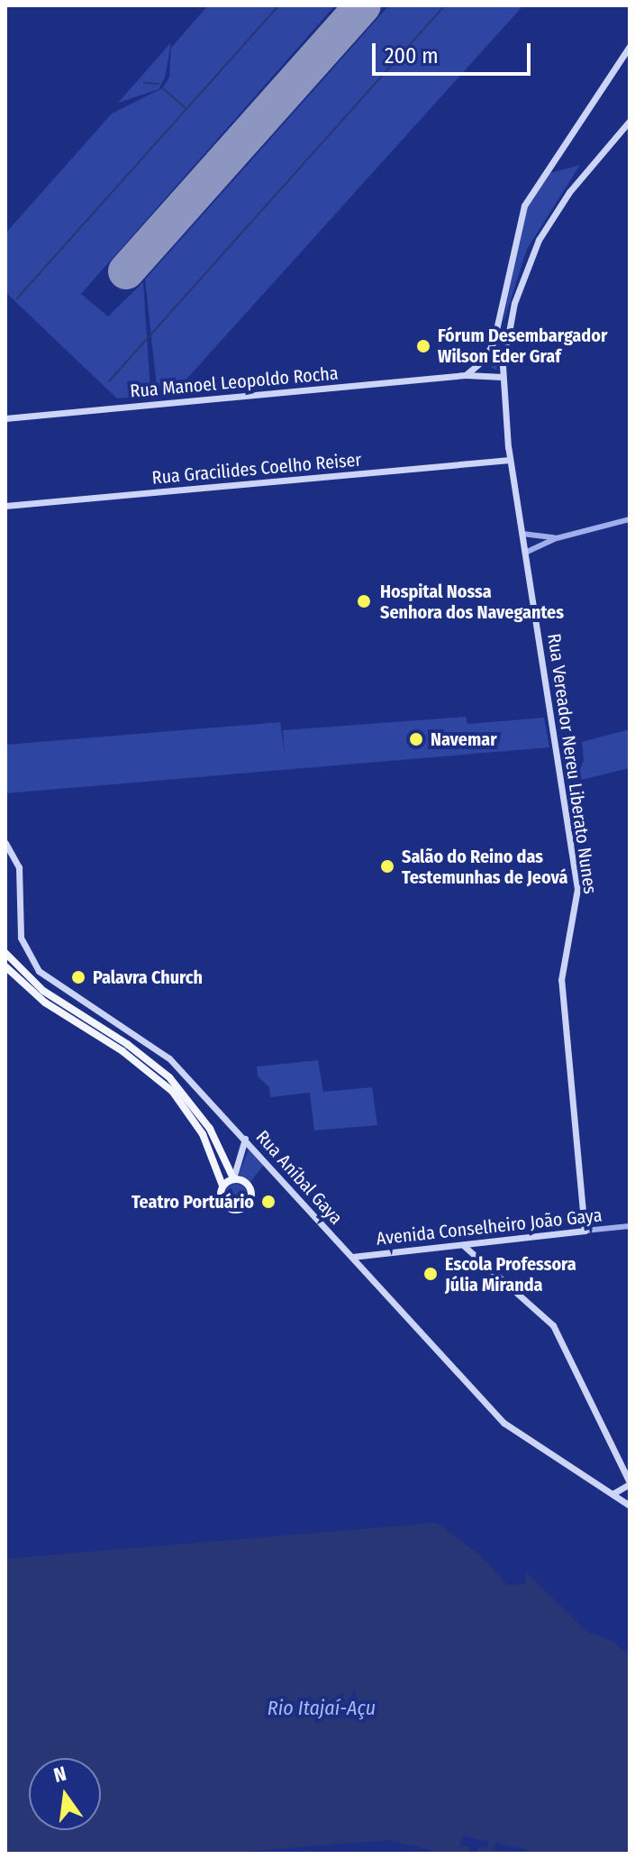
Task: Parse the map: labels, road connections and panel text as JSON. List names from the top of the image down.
{
  "streets": {
    "main road": [
      "Rua Manoel Leopoldo Rocha",
      "Rua Gracilides Coelho Reiser",
      "Rua Vereador Nereu Liberato Nunes",
      "Rua Aníbal Gaya",
      "Avenida Conselheiro João Gaya"
    ]
  },
  "crossings": [
    ["Rua Manoel Leopoldo Rocha", "Rua Vereador Nereu Liberato Nunes"],
    ["Rua Gracilides Coelho Reiser", "Rua Vereador Nereu Liberato Nunes"],
    ["Rua Vereador Nereu Liberato Nunes", "Avenida Conselheiro João Gaya"],
    ["Rua Aníbal Gaya", "Avenida Conselheiro João Gaya"]
  ],
  "water": ["Rio Itajaí-Açu"],
  "places": [
    "Fórum Desembargador Wilson Eder Graf",
    "Hospital Nossa Senhora dos Navegantes",
    "Navemar",
    "Salão do Reino das Testemunhas de Jeová",
    "Palavra Church",
    "Teatro Portuário",
    "Escola Professora Júlia Miranda"
  ],
  "scale_bar": "200 m",
  "north": "top"
}
